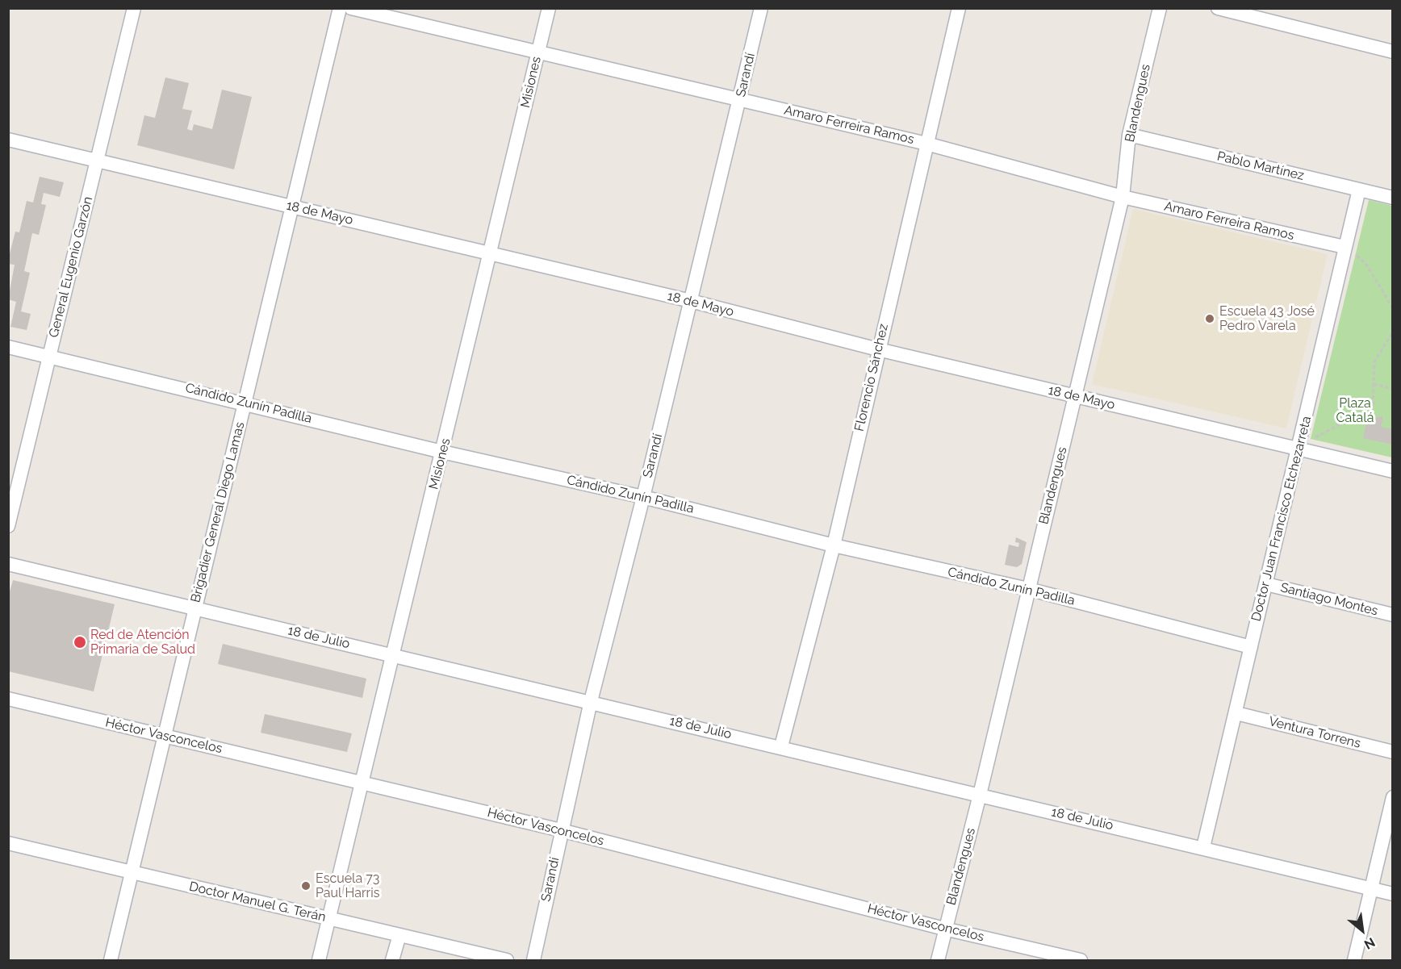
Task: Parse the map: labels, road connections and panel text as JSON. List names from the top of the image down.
{
  "streets": {
    "street": [
      "Sarandí",
      "Misiones",
      "Blandengues",
      "Amaro Ferreira Ramos",
      "Pablo Martínez",
      "18 de Mayo",
      "General Eugenio Garzón",
      "Florencio Sánchez",
      "Cándido Zunín Padilla",
      "Brigadier General Diego Lamas",
      "Doctor Juan Francisco Etchezarreta",
      "Santiago Montes",
      "18 de Julio",
      "Ventura Torrens",
      "Héctor Vasconcelos",
      "Doctor Manuel G. Terán"
    ]
  },
  "crossings": [
    ["Sarandí", "Amaro Ferreira Ramos"],
    ["Sarandí", "18 de Mayo"],
    ["Sarandí", "Cándido Zunín Padilla"],
    ["Sarandí", "18 de Julio"],
    ["Sarandí", "Héctor Vasconcelos"],
    ["Misiones", "Amaro Ferreira Ramos"],
    ["Misiones", "18 de Mayo"],
    ["Misiones", "Cándido Zunín Padilla"],
    ["Misiones", "18 de Julio"],
    ["Misiones", "Héctor Vasconcelos"],
    ["Misiones", "Doctor Manuel G. Terán"],
    ["Blandengues", "Amaro Ferreira Ramos"],
    ["Blandengues", "Pablo Martínez"],
    ["Blandengues", "18 de Mayo"],
    ["Blandengues", "Cándido Zunín Padilla"],
    ["Blandengues", "18 de Julio"],
    ["Blandengues", "Héctor Vasconcelos"],
    ["Amaro Ferreira Ramos", "Florencio Sánchez"],
    ["Amaro Ferreira Ramos", "Doctor Juan Francisco Etchezarreta"],
    ["Pablo Martínez", "Doctor Juan Francisco Etchezarreta"],
    ["18 de Mayo", "General Eugenio Garzón"],
    ["18 de Mayo", "Florencio Sánchez"],
    ["18 de Mayo", "Brigadier General Diego Lamas"],
    ["18 de Mayo", "Doctor Juan Francisco Etchezarreta"],
    ["General Eugenio Garzón", "Cándido Zunín Padilla"],
    ["Florencio Sánchez", "Cándido Zunín Padilla"],
    ["Florencio Sánchez", "18 de Julio"],
    ["Cándido Zunín Padilla", "Brigadier General Diego Lamas"],
    ["Cándido Zunín Padilla", "Doctor Juan Francisco Etchezarreta"],
    ["Brigadier General Diego Lamas", "18 de Julio"],
    ["Brigadier General Diego Lamas", "Héctor Vasconcelos"],
    ["Brigadier General Diego Lamas", "Doctor Manuel G. Terán"],
    ["Doctor Juan Francisco Etchezarreta", "Santiago Montes"],
    ["Doctor Juan Francisco Etchezarreta", "18 de Julio"],
    ["Doctor Juan Francisco Etchezarreta", "Ventura Torrens"]
  ],
  "parks": ["Plaza Catalá"],
  "places": ["Escuela 43 José Pedro Varela", "Red de Atención Primaria de Salud", "Escuela 73 Paul Harris"],
  "north": "bottom right"
}
